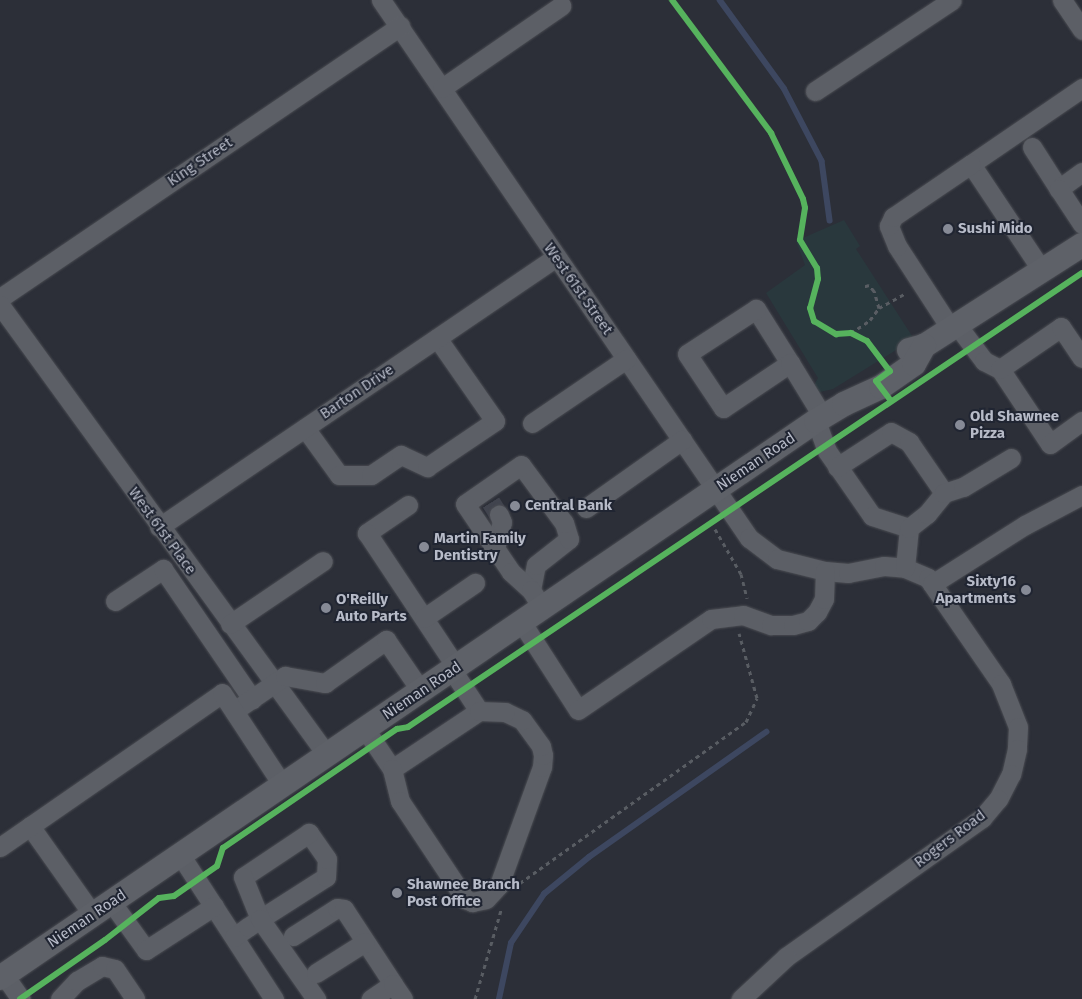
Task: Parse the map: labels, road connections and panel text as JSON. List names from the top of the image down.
{
  "streets": {
    "main road": ["Nieman Road"],
    "street": [
      "King Street",
      "West 61st Street",
      "Barton Drive",
      "West 61st Place",
      "Rogers Road"
    ]
  },
  "crossings": [
    ["King Street", "West 61st Street"],
    ["West 61st Street", "Barton Drive"],
    ["West 61st Street", "Nieman Road"],
    ["West 61st Street", "Rogers Road"],
    ["Barton Drive", "West 61st Place"],
    ["Nieman Road", "West 61st Place"],
    ["Nieman Road", "Rogers Road"]
  ],
  "places": [
    "Sushi Mido",
    "Old Shawnee Pizza",
    "Central Bank",
    "Martin Family Dentistry",
    "Sixty16 Apartments",
    "O'Reilly Auto Parts",
    "Shawnee Branch Post Office"
  ]
}
